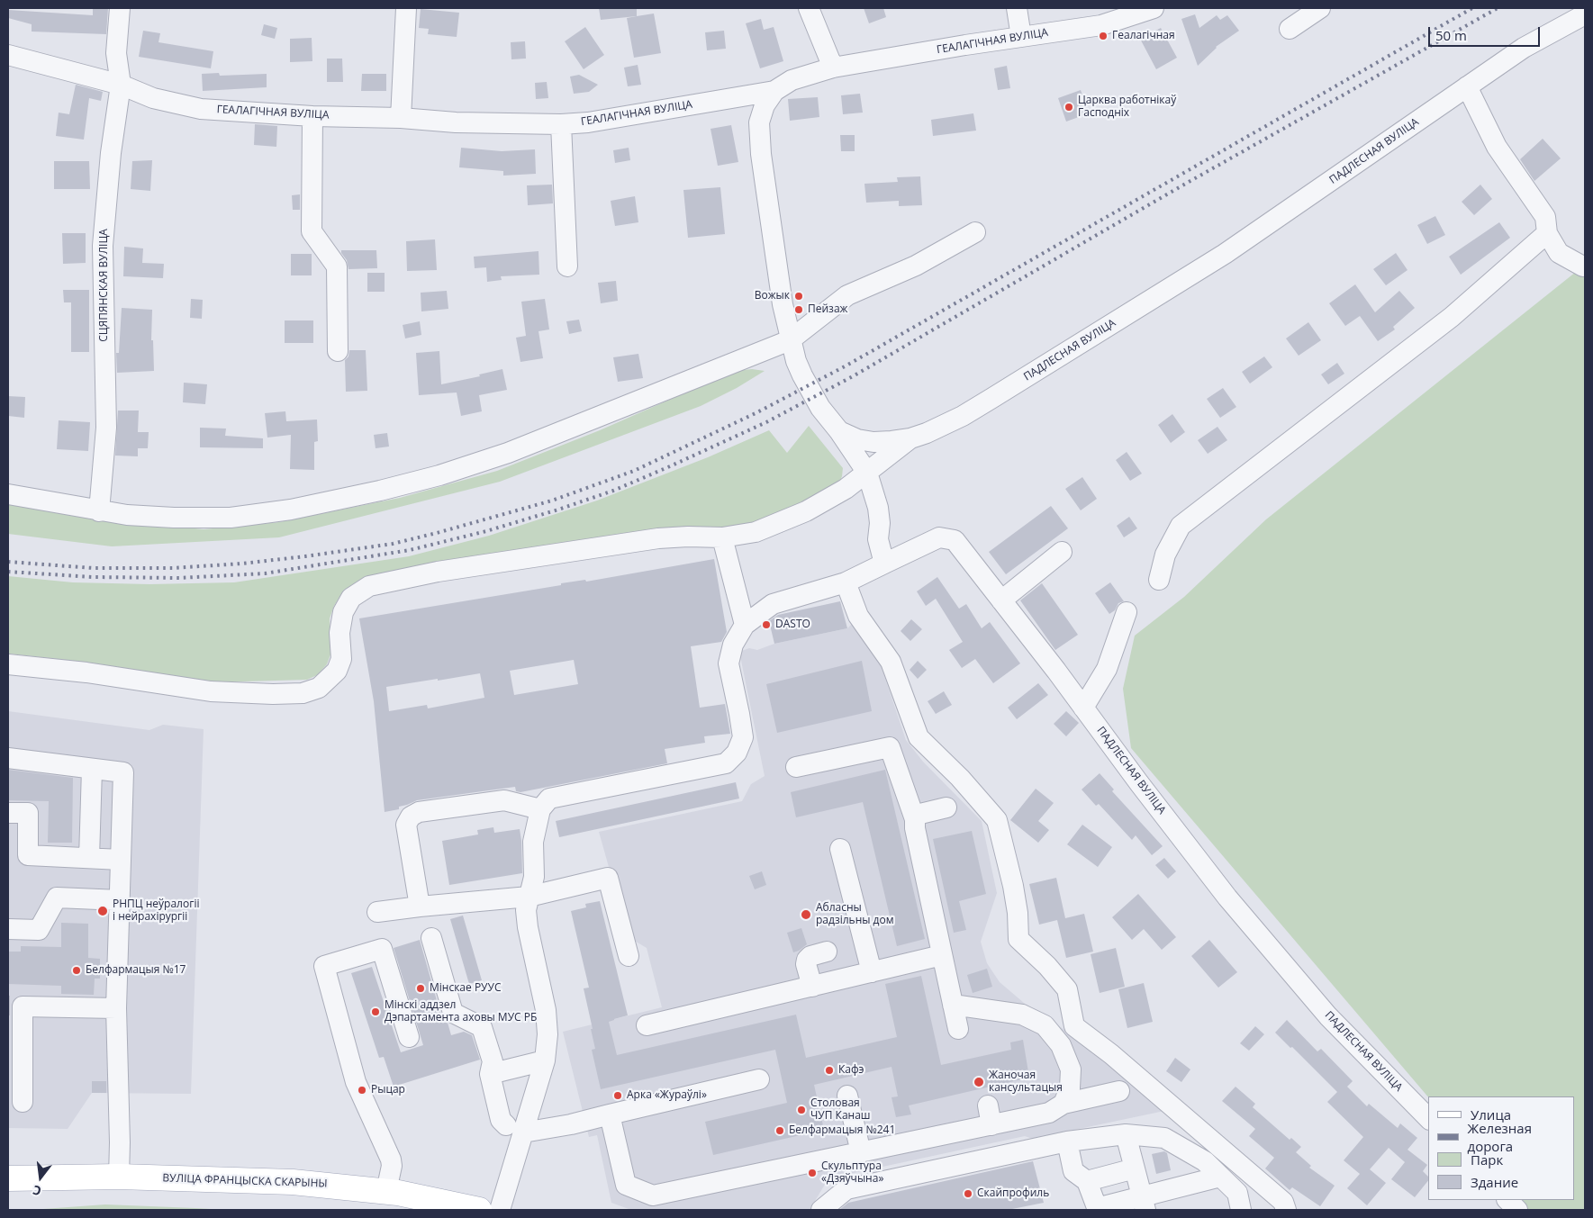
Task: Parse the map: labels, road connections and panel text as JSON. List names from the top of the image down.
{
  "streets": {
    "main road": ["ВУЛІЦА ФРАНЦЫСКА СКАРЫНЫ"],
    "street": ["ГЕАЛАГІЧНАЯ ВУЛІЦА", "ПАДЛЕСНАЯ ВУЛІЦА", "СЦЯПЯНСКАЯ ВУЛІЦА"]
  },
  "crossings": [
    ["ГЕАЛАГІЧНАЯ ВУЛІЦА", "СЦЯПЯНСКАЯ ВУЛІЦА"]
  ],
  "places": [
    "Геалагічная",
    "Царква работнікаў Гасподніх",
    "Вожык",
    "Пейзаж",
    "DASTO",
    "РНПЦ неўралогіі і нейрахірургіі",
    "Абласны радзільны дом",
    "Белфармацыя №17",
    "Мінскае РУУС",
    "Мінскі аддзел Дэпартамента аховы МУС РБ",
    "Кафэ",
    "Жаночая кансультацыя",
    "Рыцар",
    "Арка «Жураўлі»",
    "Столовая ЧУП Канаш",
    "Белфармацыя №241",
    "Скульптура «Дзяўчына»",
    "Скайпрофиль"
  ],
  "legend": [
    "Улица",
    "Железная дорога",
    "Парк",
    "Здание"
  ],
  "scale_bar": "50 m",
  "north": "bottom"
}
